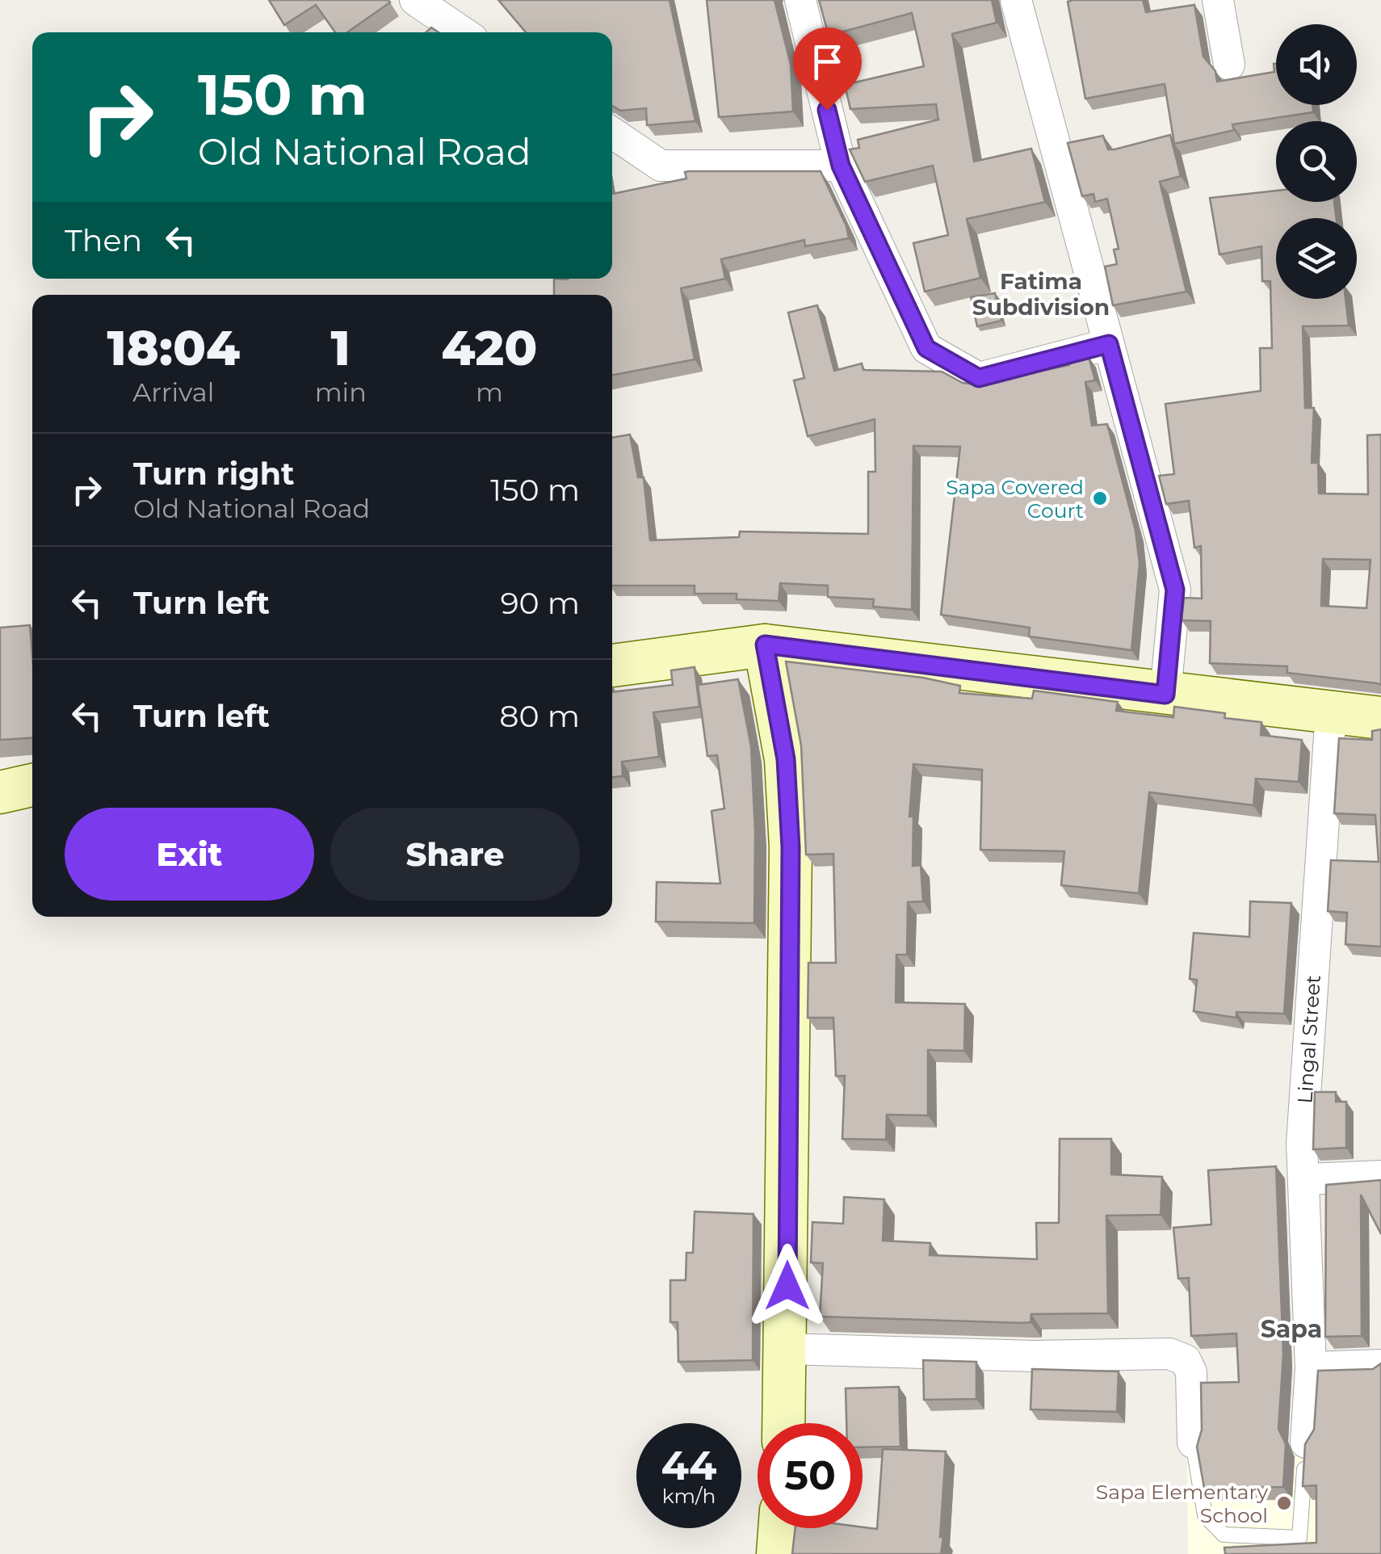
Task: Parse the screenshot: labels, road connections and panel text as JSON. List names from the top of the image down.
{
  "streets": {
    "street": ["Lingal Street"]
  },
  "districts": ["Fatima Subdivision", "Sapa"],
  "places": ["Sapa Covered Court", "Sapa Elementary School"],
  "page": {
    "turn": ["150 m", "Old National Road"],
    "then": "Then",
    "eta": [
      "18:04",
      "Arrival",
      "1",
      "min",
      "420",
      "m"
    ],
    "list": [
      {
        "name": "Turn right",
        "note": "Old National Road",
        "value": "150 m"
      },
      {
        "name": "Turn left",
        "value": "90 m"
      },
      {
        "name": "Turn left",
        "value": "80 m"
      }
    ],
    "buttons": ["Exit", "Share"],
    "speed": "44 km/h",
    "limit": "50"
  }
}
